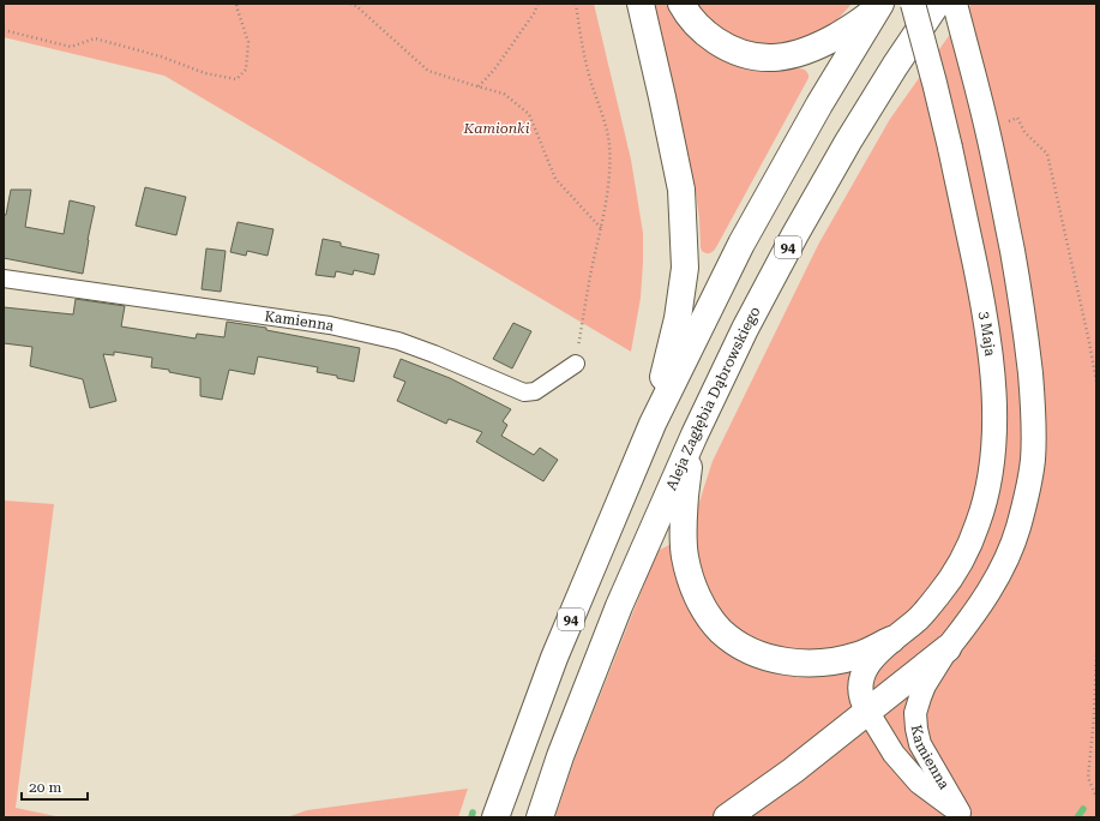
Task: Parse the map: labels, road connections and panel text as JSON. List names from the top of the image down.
{
  "streets": {
    "main road": ["94", "3 Maja", "Aleja Zagłębia Dąbrowskiego"],
    "street": ["Kamienna"]
  },
  "crossings": [
    ["Kamienna", "3 Maja"]
  ],
  "parks": ["Kamionki"],
  "scale_bar": "20 m"
}
